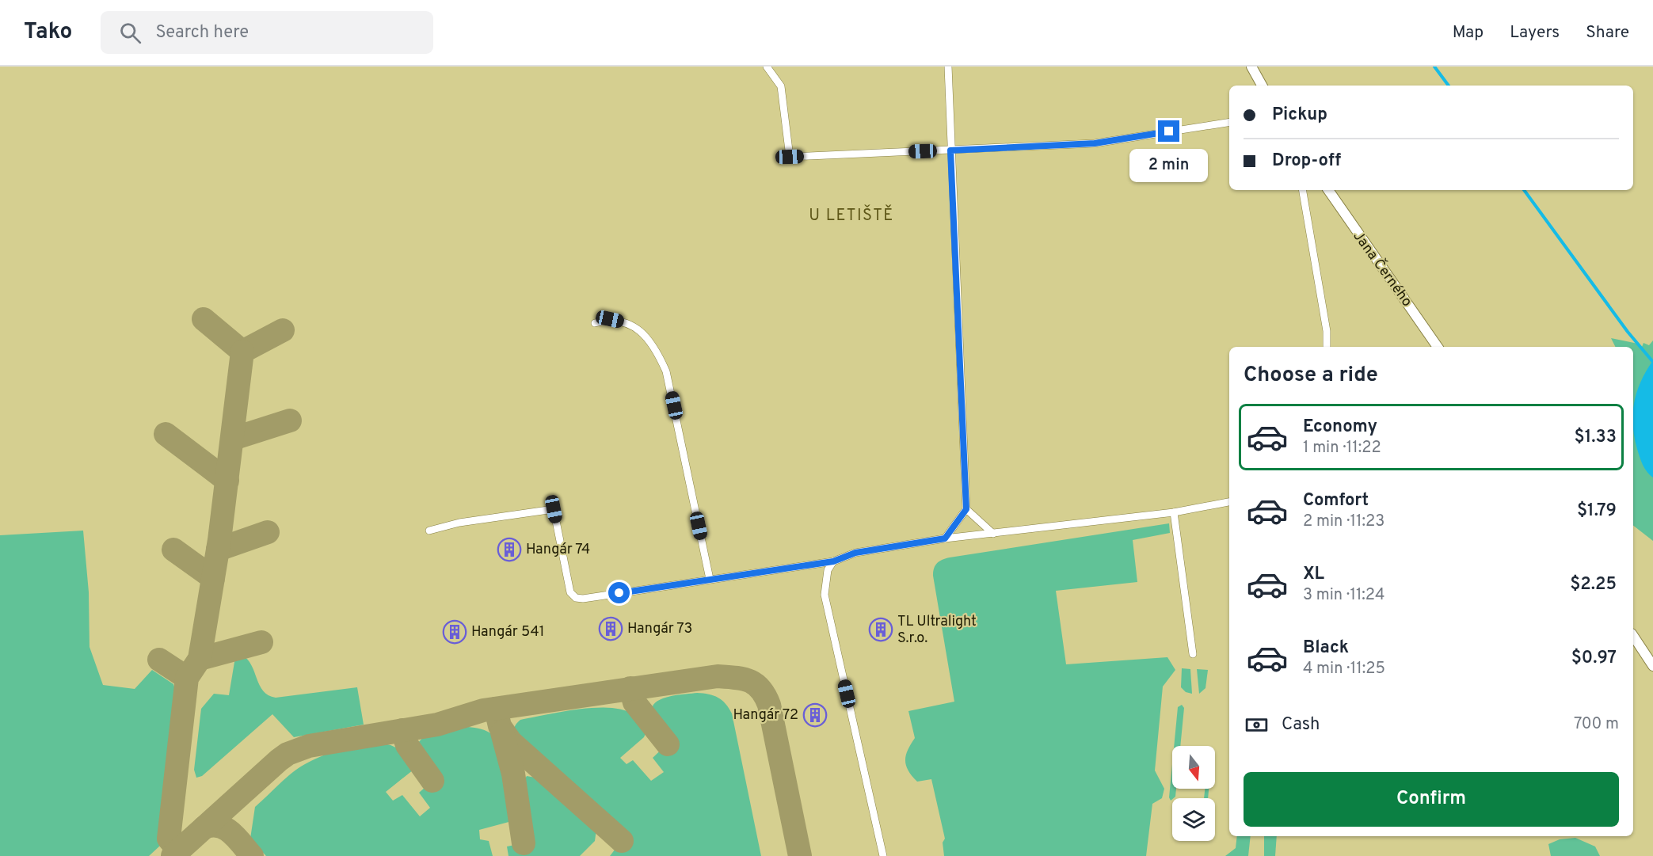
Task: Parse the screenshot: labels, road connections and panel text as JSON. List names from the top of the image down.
{
  "streets": {
    "street": ["Jana Černého"]
  },
  "districts": ["U LETIŠTĚ"],
  "places": {
    "building": [
      "Hangár 74",
      "Hangár 73",
      "TL Ultralight S.r.o.",
      "Hangár 541",
      "Hangár 72"
    ]
  },
  "north": "bottom",
  "page": {
    "header": "Tako",
    "search": "Search here",
    "nav": ["Map", "Layers", "Share"],
    "banner": ["Pickup", "Drop-off"],
    "bubble": "2 min",
    "heading": "Choose a ride",
    "list": [
      {
        "name": "Economy",
        "note": "1 min · 11:22",
        "value": "$1.33"
      },
      {
        "name": "Comfort",
        "note": "2 min · 11:23",
        "value": "$1.79"
      },
      {
        "name": "XL",
        "note": "3 min · 11:24",
        "value": "$2.25"
      },
      {
        "name": "Black",
        "note": "4 min · 11:25",
        "value": "$0.97"
      }
    ],
    "pay": ["Cash", "700 m"],
    "buttons": "Confirm"
  }
}
